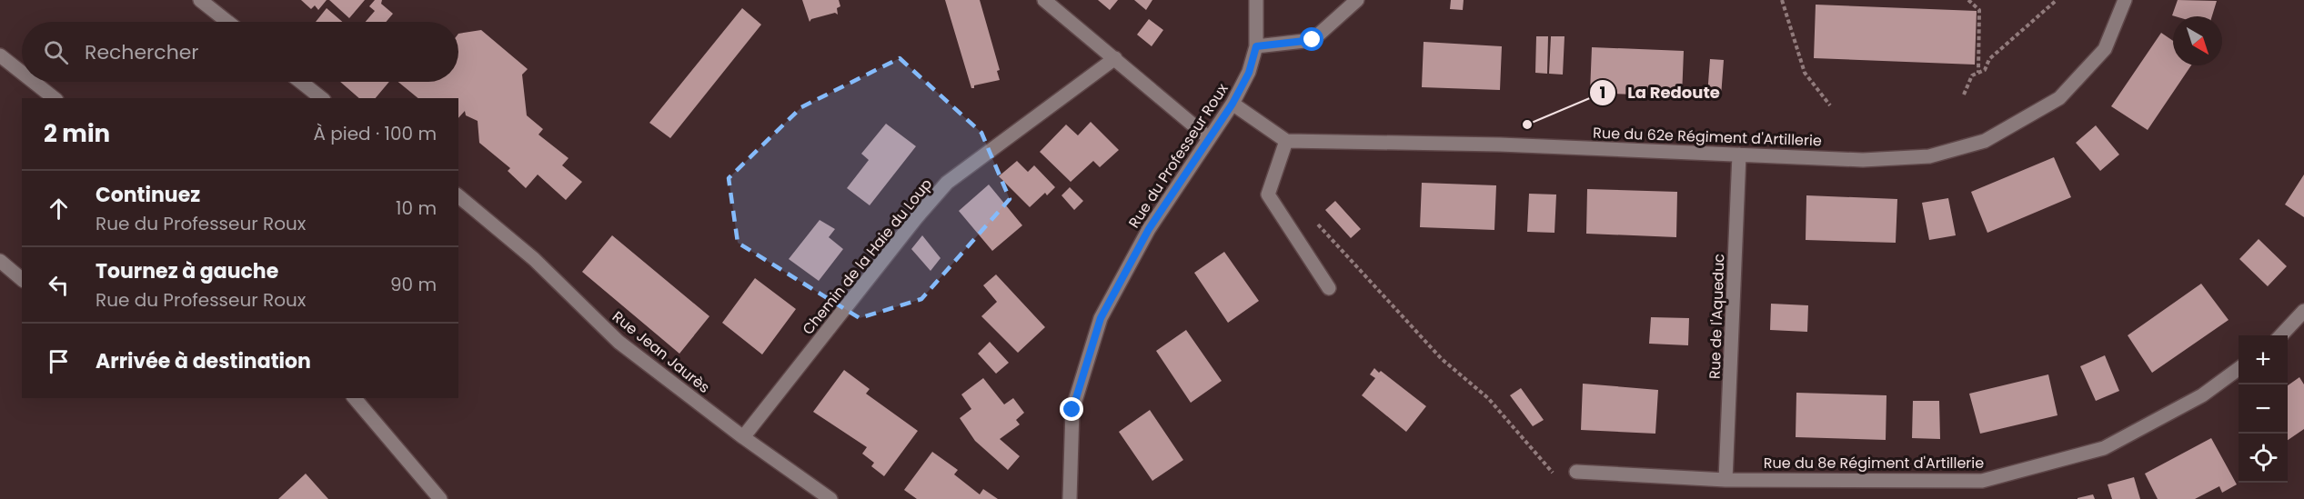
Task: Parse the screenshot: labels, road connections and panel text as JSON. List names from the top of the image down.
{
  "streets": {
    "street": [
      "Rue du 62e Régiment d'Artillerie",
      "Rue du Professeur Roux",
      "Chemin de la Haie du Loup",
      "Rue de l'Aqueduc",
      "Rue Jean Jaurès",
      "Rue du 8e Régiment d'Artillerie"
    ]
  },
  "crossings": [
    ["Rue du 62e Régiment d'Artillerie", "Rue de l'Aqueduc"],
    ["Chemin de la Haie du Loup", "Rue Jean Jaurès"],
    ["Rue de l'Aqueduc", "Rue du 8e Régiment d'Artillerie"]
  ],
  "places": ["La Redoute"],
  "north": "bottom right",
  "page": {
    "search": "Rechercher",
    "heading": ["2 min", "À pied · 100 m"],
    "list": [
      ["Continuez", "Rue du Professeur Roux", "10 m"],
      ["Tournez à gauche", "Rue du Professeur Roux", "90 m"],
      "Arrivée à destination"
    ],
    "map_buttons": ["+", "−"]
  }
}
